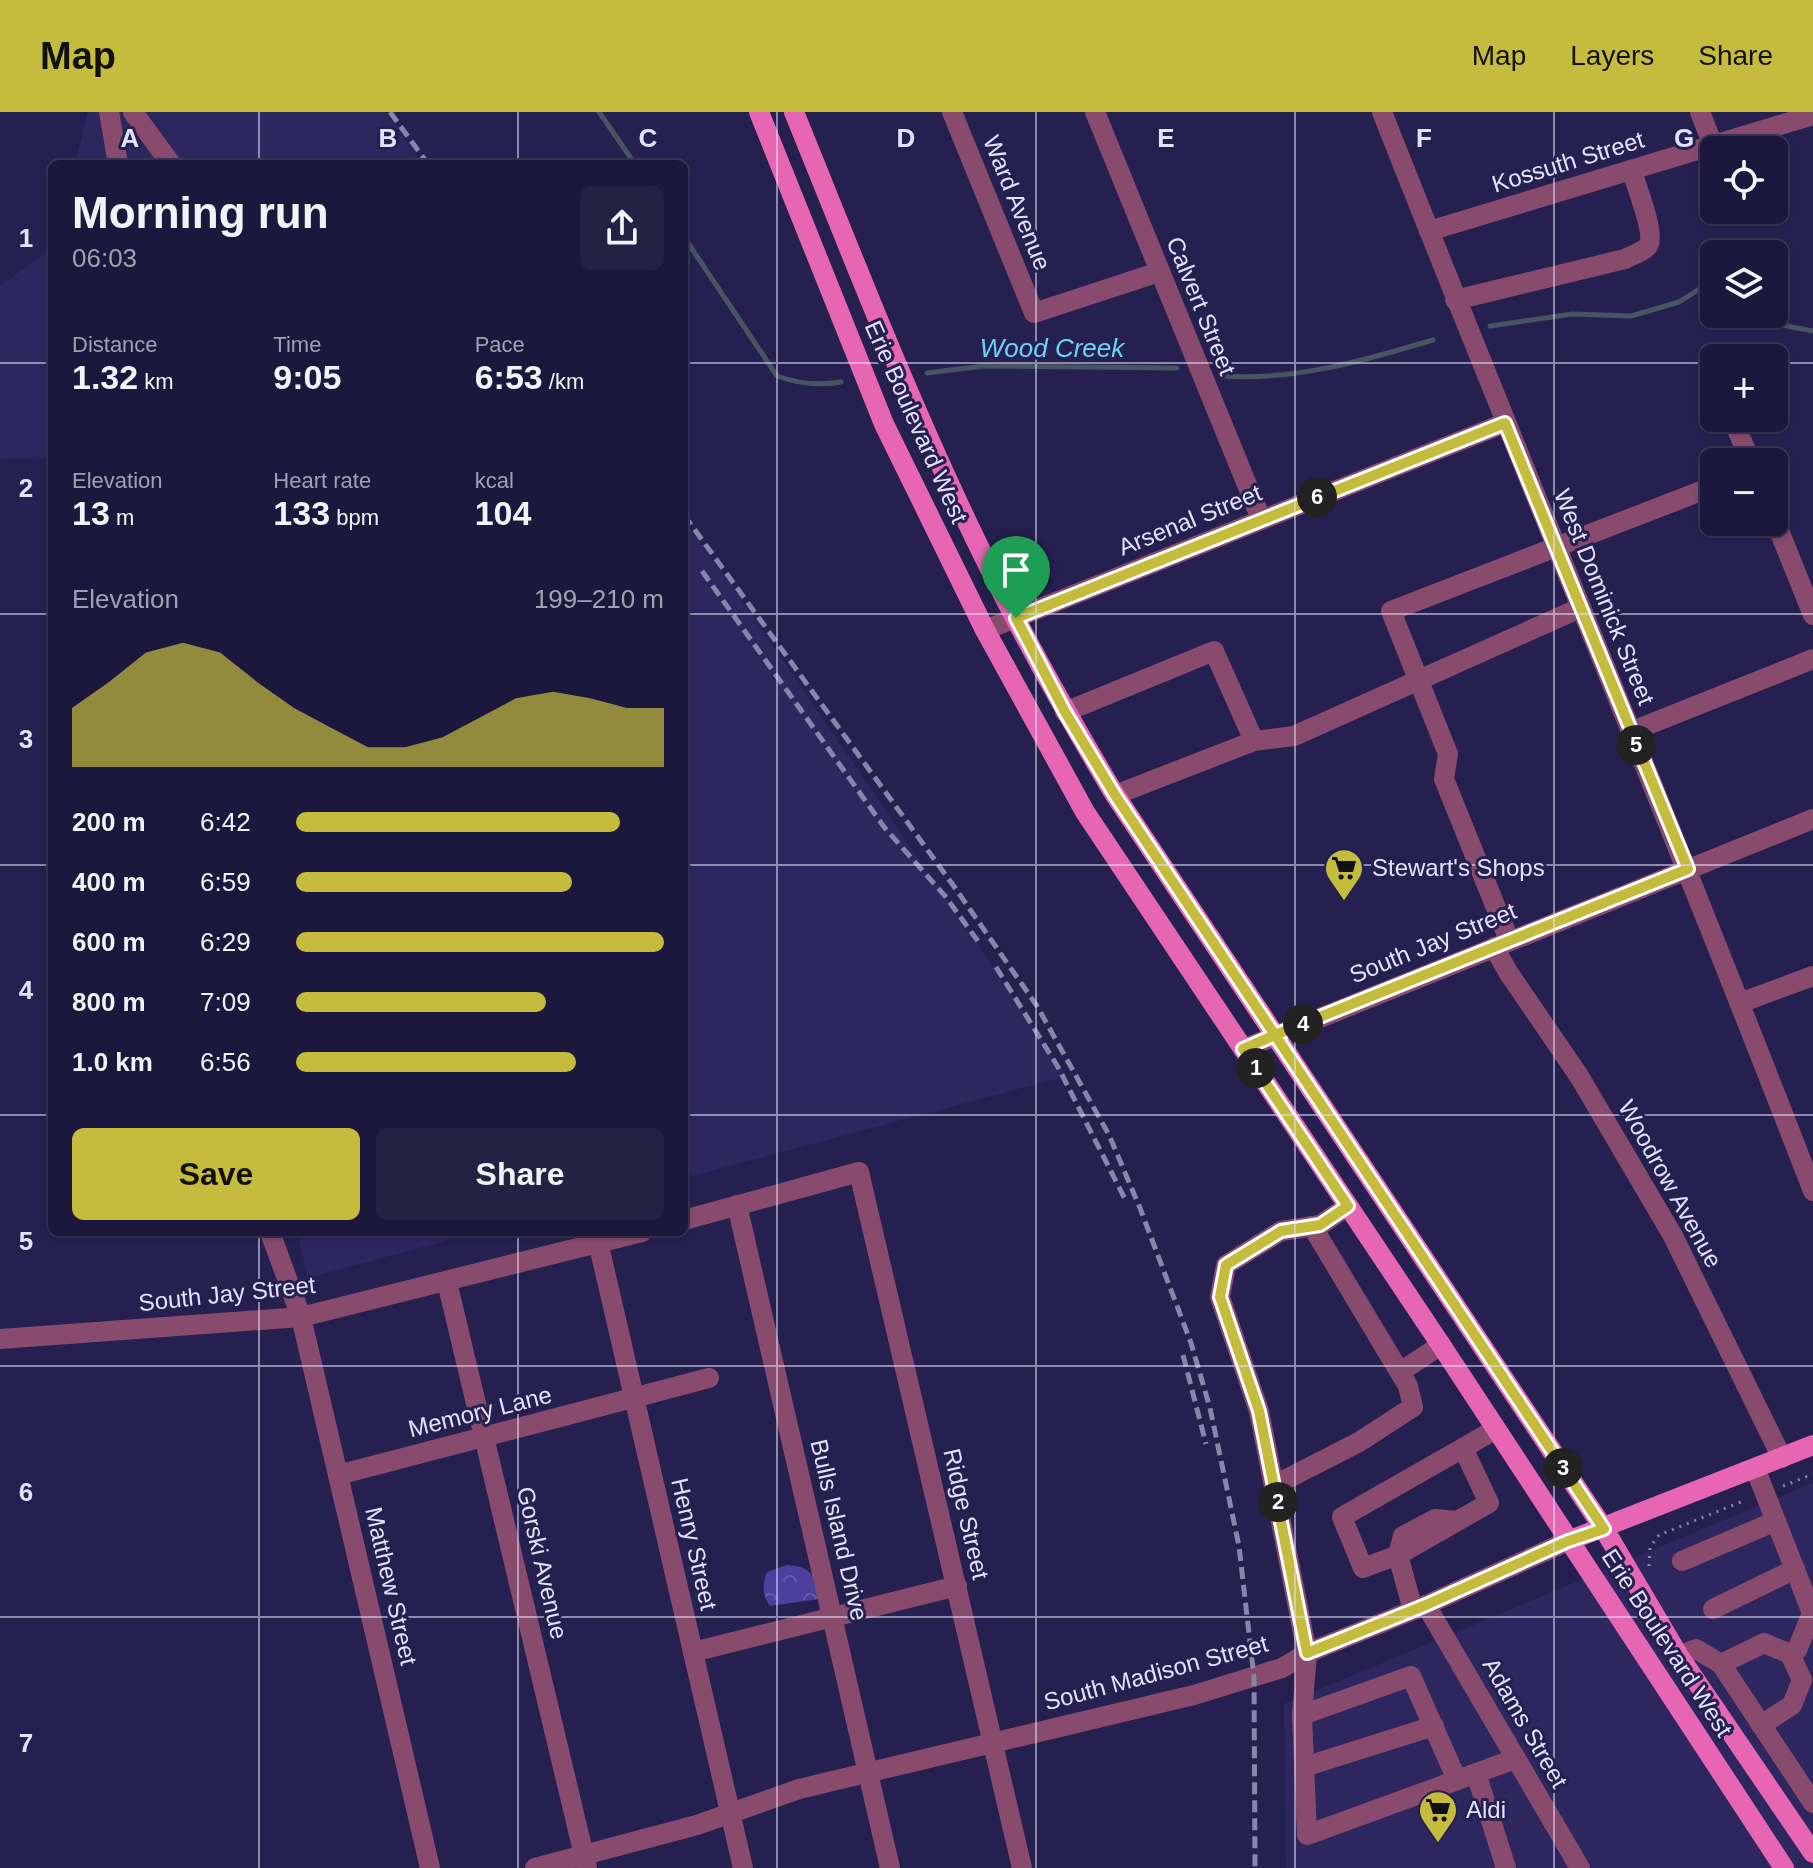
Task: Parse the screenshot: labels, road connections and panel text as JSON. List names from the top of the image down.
{
  "streets": {
    "main road": ["Erie Boulevard West", "South Madison Street"],
    "street": [
      "Kossuth Street",
      "Ward Avenue",
      "Calvert Street",
      "Arsenal Street",
      "West Dominick Street",
      "South Jay Street",
      "Woodrow Avenue",
      "Memory Lane",
      "Ridge Street",
      "Bulls Island Drive",
      "Henry Street",
      "Gorski Avenue",
      "Matthew Street",
      "Adams Street"
    ]
  },
  "crossings": [
    ["Kossuth Street", "West Dominick Street"],
    ["Ward Avenue", "Calvert Street"],
    ["Calvert Street", "Arsenal Street"],
    ["Erie Boulevard West", "Arsenal Street"],
    ["Erie Boulevard West", "South Jay Street"],
    ["Erie Boulevard West", "South Madison Street"],
    ["Arsenal Street", "West Dominick Street"],
    ["West Dominick Street", "South Jay Street"],
    ["West Dominick Street", "Woodrow Avenue"],
    ["South Jay Street", "Woodrow Avenue"],
    ["South Jay Street", "Henry Street"],
    ["South Jay Street", "Gorski Avenue"],
    ["South Jay Street", "Matthew Street"],
    ["Woodrow Avenue", "South Madison Street"],
    ["Memory Lane", "Henry Street"],
    ["Memory Lane", "Gorski Avenue"],
    ["Memory Lane", "Matthew Street"],
    ["Ridge Street", "Bulls Island Drive"],
    ["Ridge Street", "South Madison Street"],
    ["Bulls Island Drive", "South Madison Street"],
    ["Henry Street", "South Madison Street"],
    ["Gorski Avenue", "South Madison Street"],
    ["South Madison Street", "Adams Street"]
  ],
  "water": ["Wood Creek"],
  "places": {
    "supermarket": ["Stewart's Shops", "Aldi"]
  },
  "page": {
    "header": "Map",
    "nav": ["Map", "Layers", "Share"],
    "map_buttons": ["+", "−"],
    "heading": ["Morning run", "06:03"],
    "stats": [
      ["Distance", "1.32 km"],
      ["Time", "9:05"],
      ["Pace", "6:53 /km"],
      ["Elevation", "13 m"],
      ["Heart rate", "133 bpm"],
      ["kcal", "104"]
    ],
    "pins": [
      "6",
      "5",
      "4",
      "1",
      "3",
      "2"
    ],
    "chart": ["Elevation", "199–210 m"],
    "list": [
      {
        "name": "200 m",
        "note": "6:42"
      },
      {
        "name": "400 m",
        "note": "6:59"
      },
      {
        "name": "600 m",
        "note": "6:29"
      },
      {
        "name": "800 m",
        "note": "7:09"
      },
      {
        "name": "1.0 km",
        "note": "6:56"
      }
    ],
    "buttons": ["Save", "Share"]
  },
  "grid": {
    "columns": [
      "A",
      "B",
      "C",
      "D",
      "E",
      "F",
      "G"
    ],
    "rows": [
      "1",
      "2",
      "3",
      "4",
      "5",
      "6",
      "7"
    ]
  }
}
